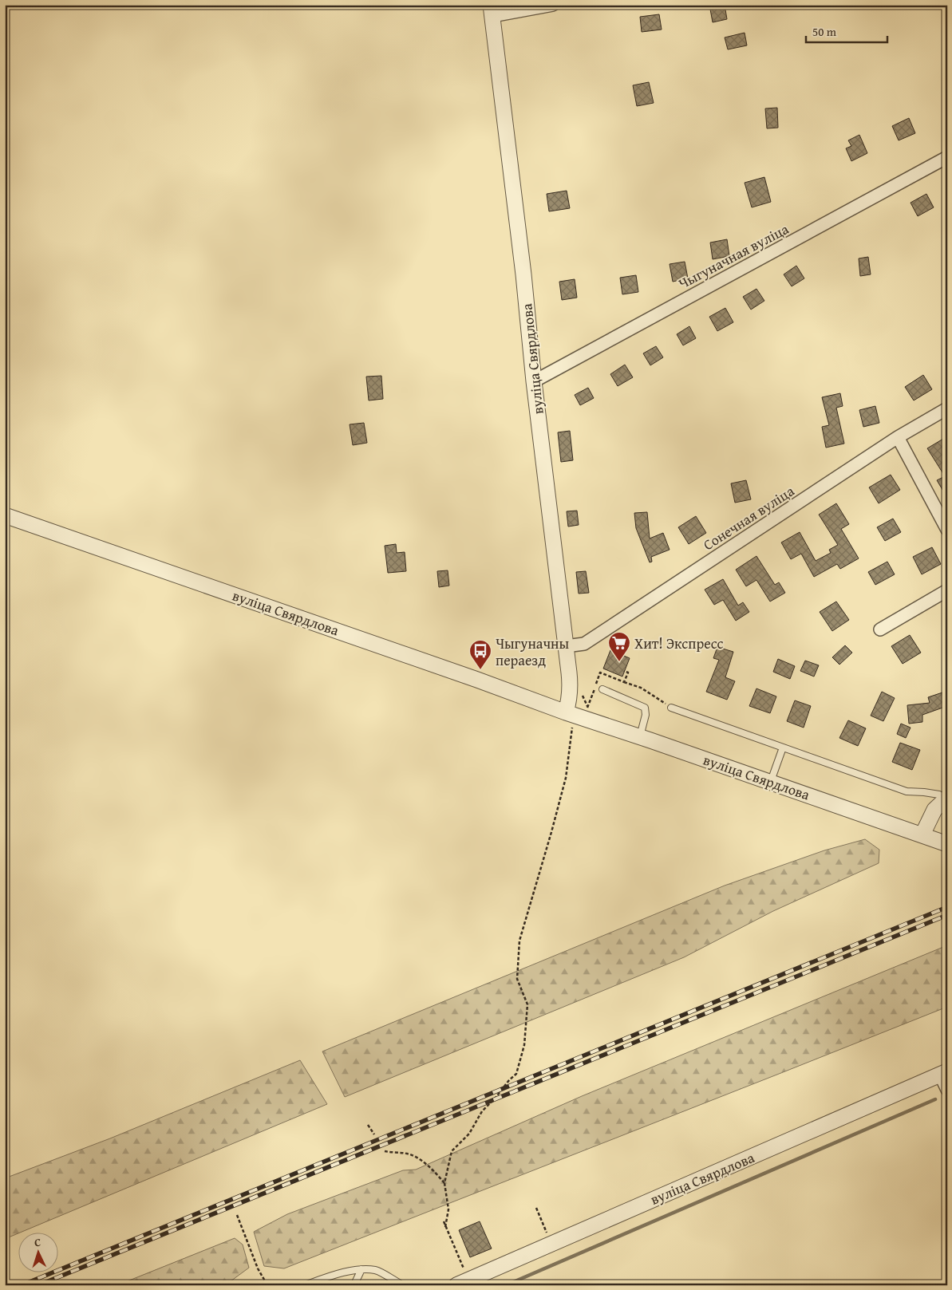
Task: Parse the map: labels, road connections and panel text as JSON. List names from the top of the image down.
{
  "streets": {
    "street": ["Чыгуначная вуліца", "вуліца Свярдлова", "Сонечная вуліца"]
  },
  "crossings": [
    ["Чыгуначная вуліца", "вуліца Свярдлова"],
    ["вуліца Свярдлова", "Сонечная вуліца"]
  ],
  "places": {
    "supermarket": ["Хит! Экспресс"],
    "bus stop": ["Чыгуначны пераезд"]
  },
  "scale_bar": "50 m",
  "north": "top"
}
